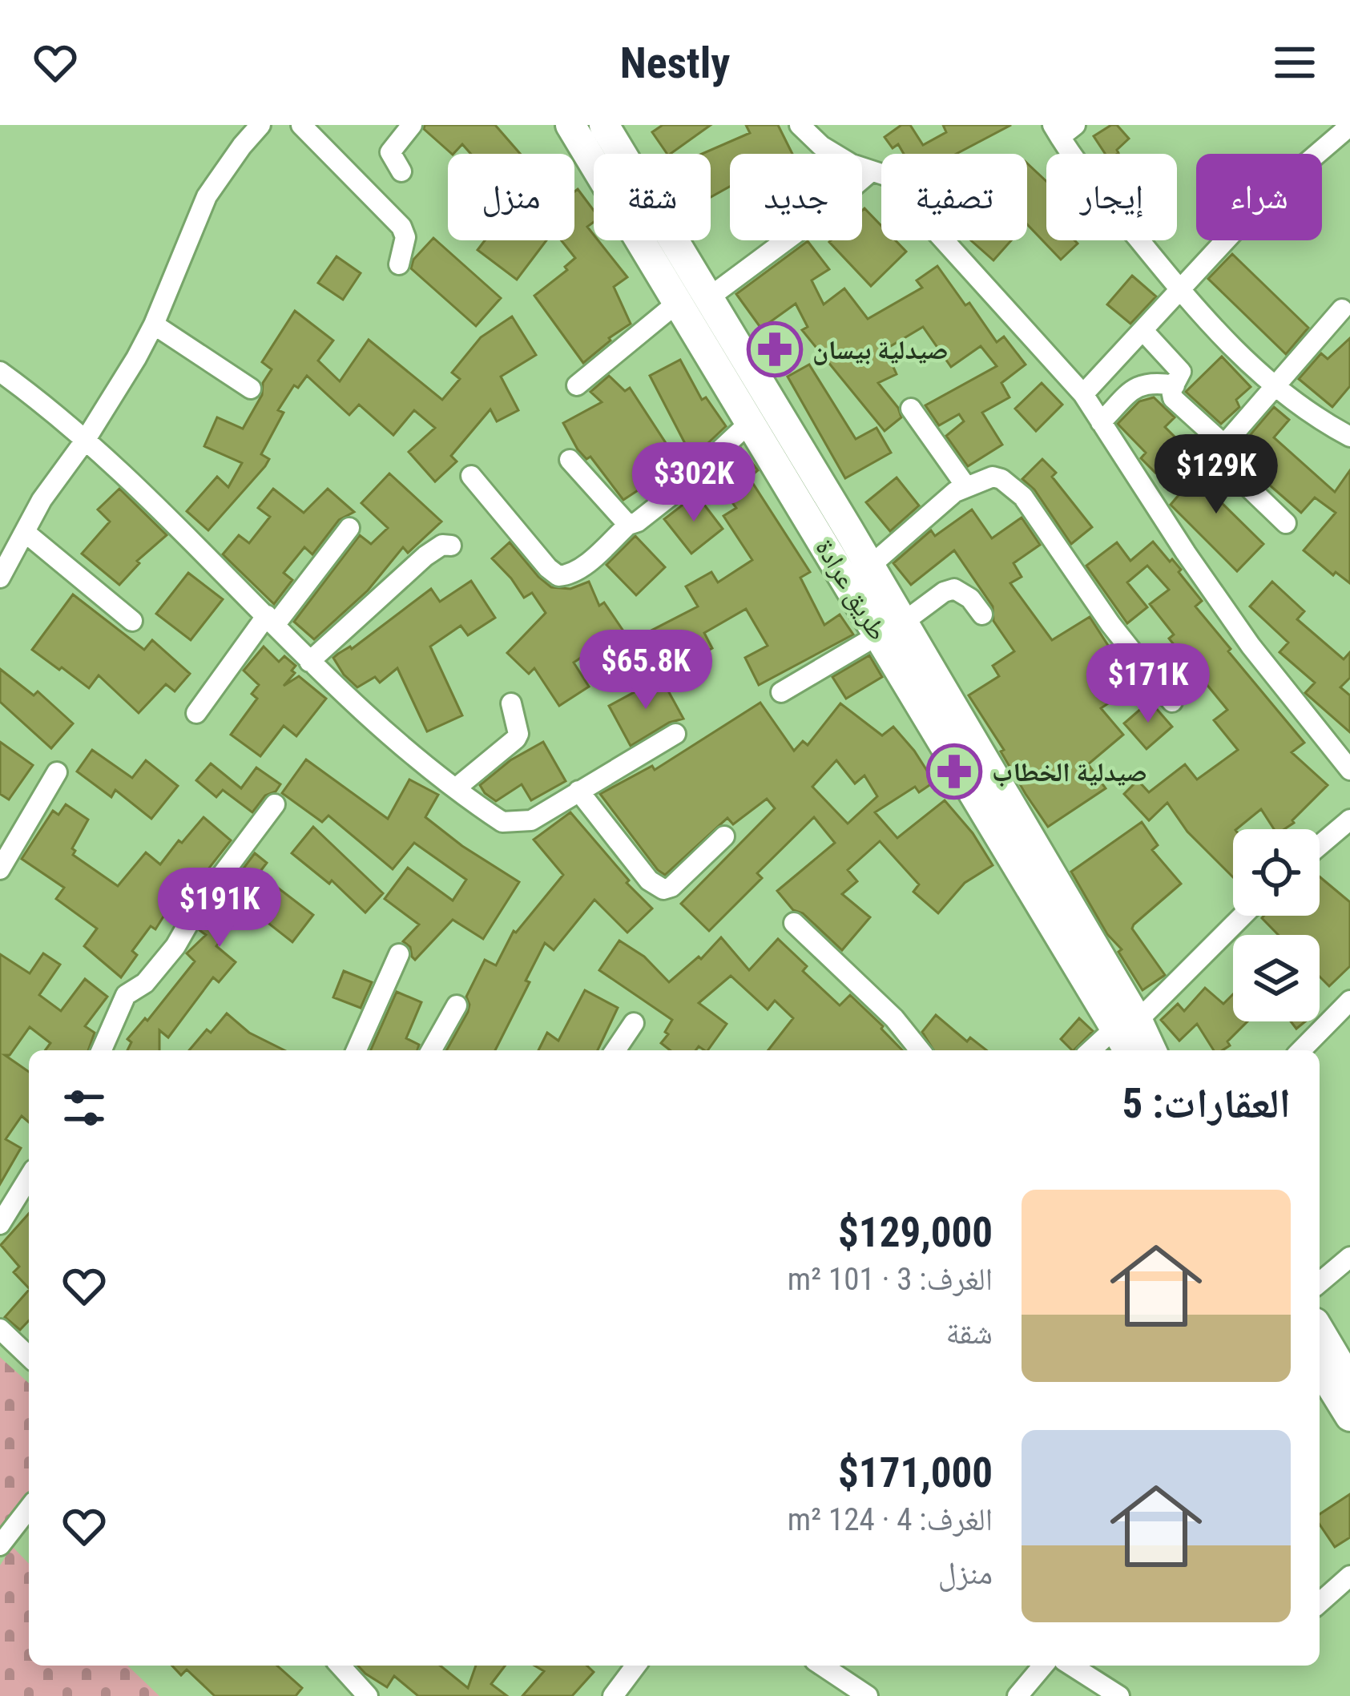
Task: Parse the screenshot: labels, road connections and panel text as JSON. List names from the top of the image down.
{
  "streets": {
    "main road": ["طريق عرادة"]
  },
  "places": {
    "pharmacy": ["صيدلية بيسان", "صيدلية الخطاب"]
  },
  "page": {
    "header": "Nestly",
    "chip": [
      "شراء",
      "إيجار",
      "تصفية",
      "جديد",
      "شقة",
      "منزل"
    ],
    "price": [
      "$129K",
      "$302K",
      "$65.8K",
      "$171K",
      "$191K"
    ],
    "heading": "العقارات: 5",
    "list": [
      {
        "name": "$129,000",
        "note": "الغرف: 3 · 101 m² · شقة"
      },
      {
        "name": "$171,000",
        "note": "الغرف: 4 · 124 m² · منزل"
      }
    ]
  }
}
